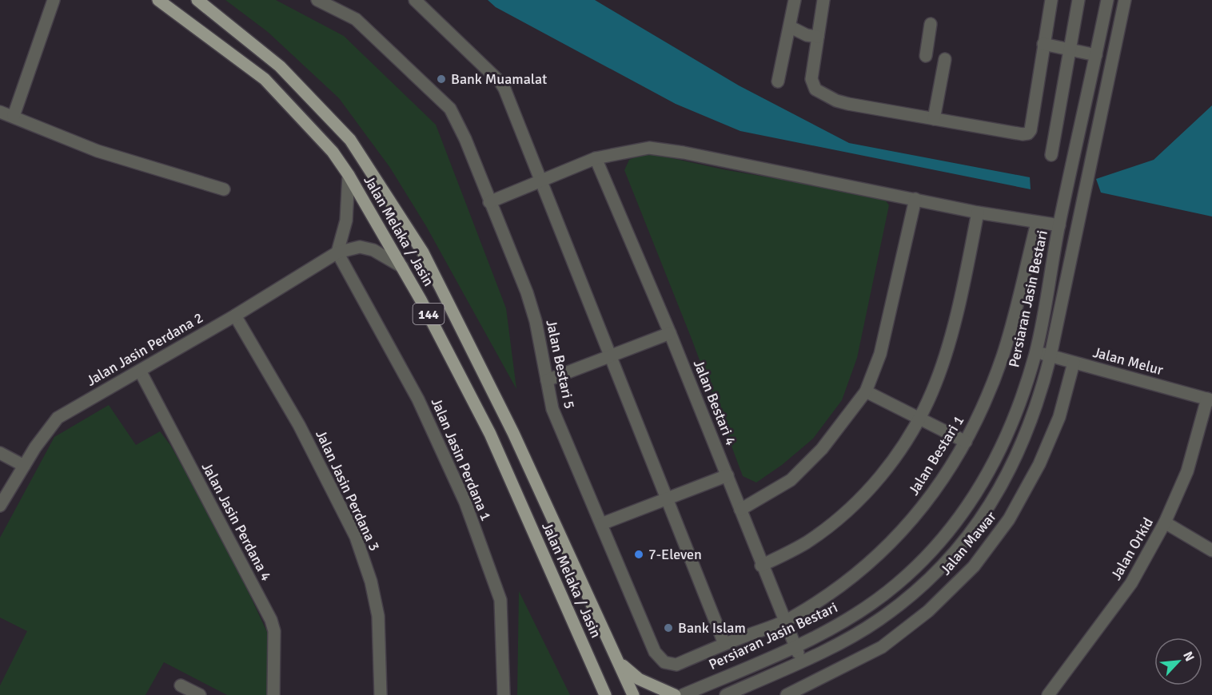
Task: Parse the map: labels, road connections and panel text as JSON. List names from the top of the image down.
{
  "streets": {
    "main road": ["Jalan Melaka / Jasin", "144"],
    "street": [
      "Persiaran Jasin Bestari",
      "Jalan Jasin Perdana 2",
      "Jalan Melur",
      "Jalan Bestari 5",
      "Jalan Bestari 4",
      "Jalan Bestari 1",
      "Jalan Jasin Perdana 1",
      "Jalan Jasin Perdana 3",
      "Jalan Jasin Perdana 4",
      "Jalan Mawar",
      "Jalan Orkid"
    ]
  },
  "crossings": [
    ["Jalan Melaka / Jasin", "Jalan Jasin Perdana 2"],
    ["Persiaran Jasin Bestari", "Jalan Melur"],
    ["Persiaran Jasin Bestari", "Jalan Bestari 4"],
    ["Jalan Jasin Perdana 2", "Jalan Jasin Perdana 1"],
    ["Jalan Jasin Perdana 2", "Jalan Jasin Perdana 3"],
    ["Jalan Jasin Perdana 2", "Jalan Jasin Perdana 4"],
    ["Jalan Melur", "Jalan Mawar"],
    ["Jalan Melur", "Jalan Orkid"],
    ["Jalan Bestari 5", "Jalan Bestari 4"],
    ["Jalan Bestari 5", "Jalan Bestari 1"],
    ["Jalan Bestari 4", "Jalan Bestari 1"]
  ],
  "places": ["Bank Muamalat", "7-Eleven", "Bank Islam"],
  "north": "top right"
}
